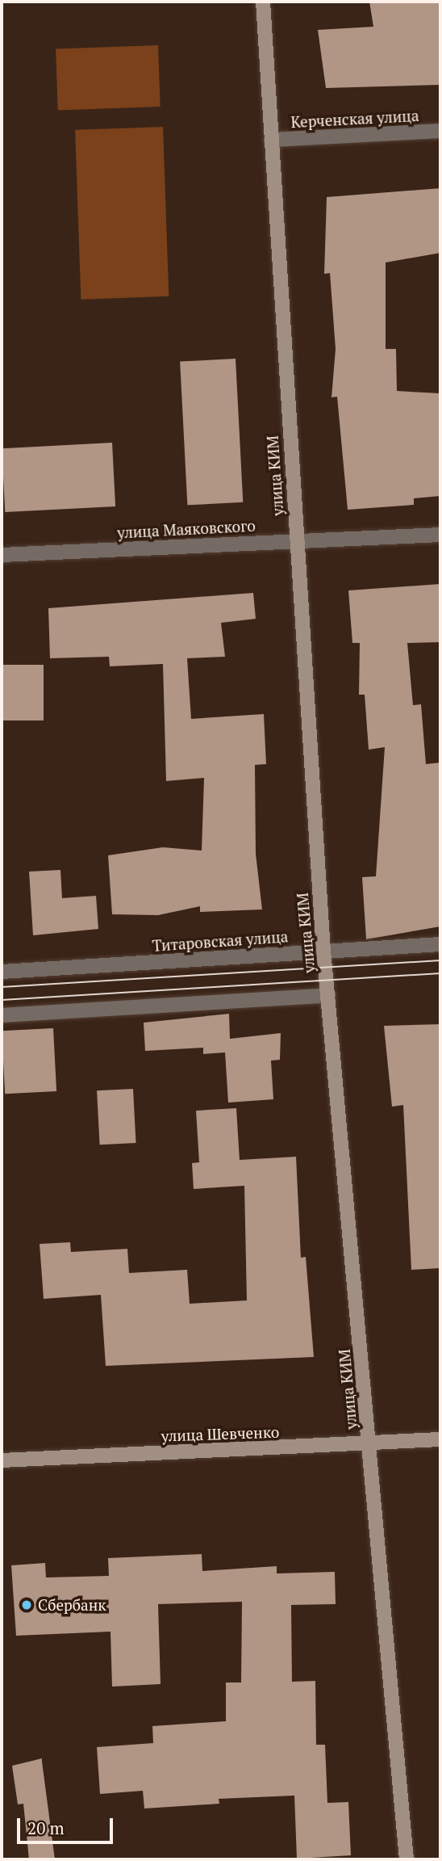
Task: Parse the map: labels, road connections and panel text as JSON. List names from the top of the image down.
{
  "streets": {
    "street": [
      "Керченская улица",
      "улица КИМ",
      "улица Маяковского",
      "Титаровская улица",
      "улица Шевченко"
    ]
  },
  "crossings": [
    ["Керченская улица", "улица КИМ"],
    ["улица КИМ", "улица Маяковского"],
    ["улица КИМ", "Титаровская улица"],
    ["улица КИМ", "улица Шевченко"]
  ],
  "places": ["Сбербанк"],
  "scale_bar": "20 m"
}
